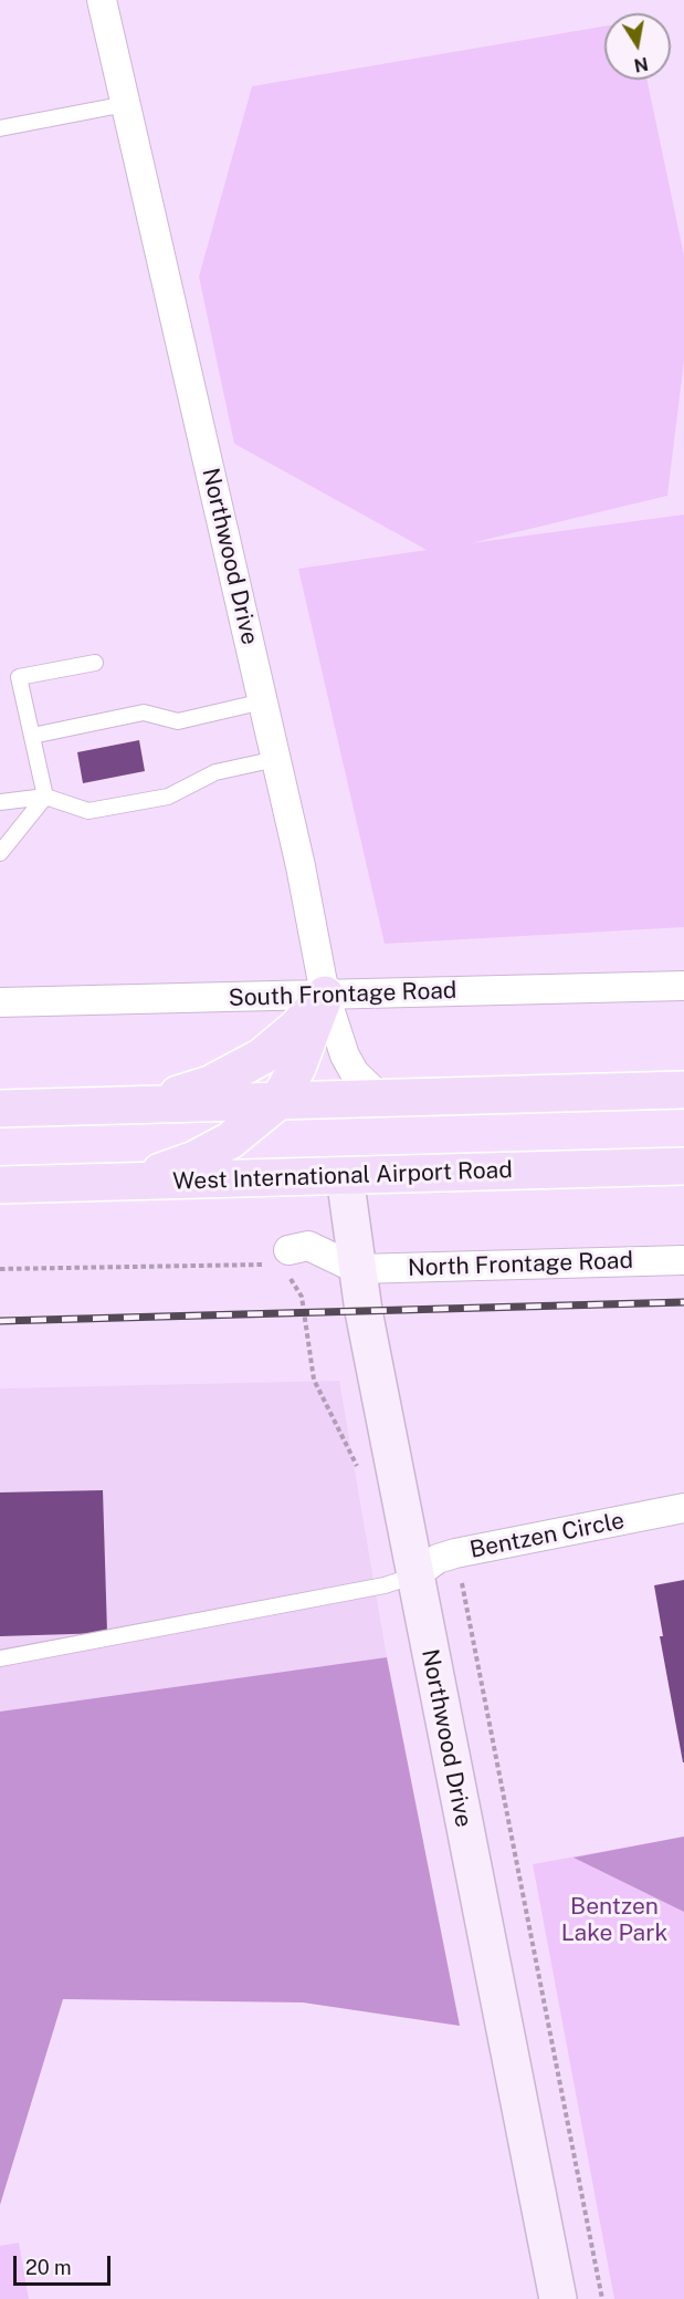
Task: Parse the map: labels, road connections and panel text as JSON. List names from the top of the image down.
{
  "streets": {
    "main road": ["West International Airport Road"],
    "street": [
      "Northwood Drive",
      "South Frontage Road",
      "North Frontage Road",
      "Bentzen Circle"
    ]
  },
  "crossings": [
    ["Northwood Drive", "South Frontage Road"],
    ["Northwood Drive", "West International Airport Road"],
    ["Northwood Drive", "North Frontage Road"],
    ["Northwood Drive", "Bentzen Circle"]
  ],
  "parks": ["Bentzen Lake Park"],
  "scale_bar": "20 m",
  "north": "bottom"
}
